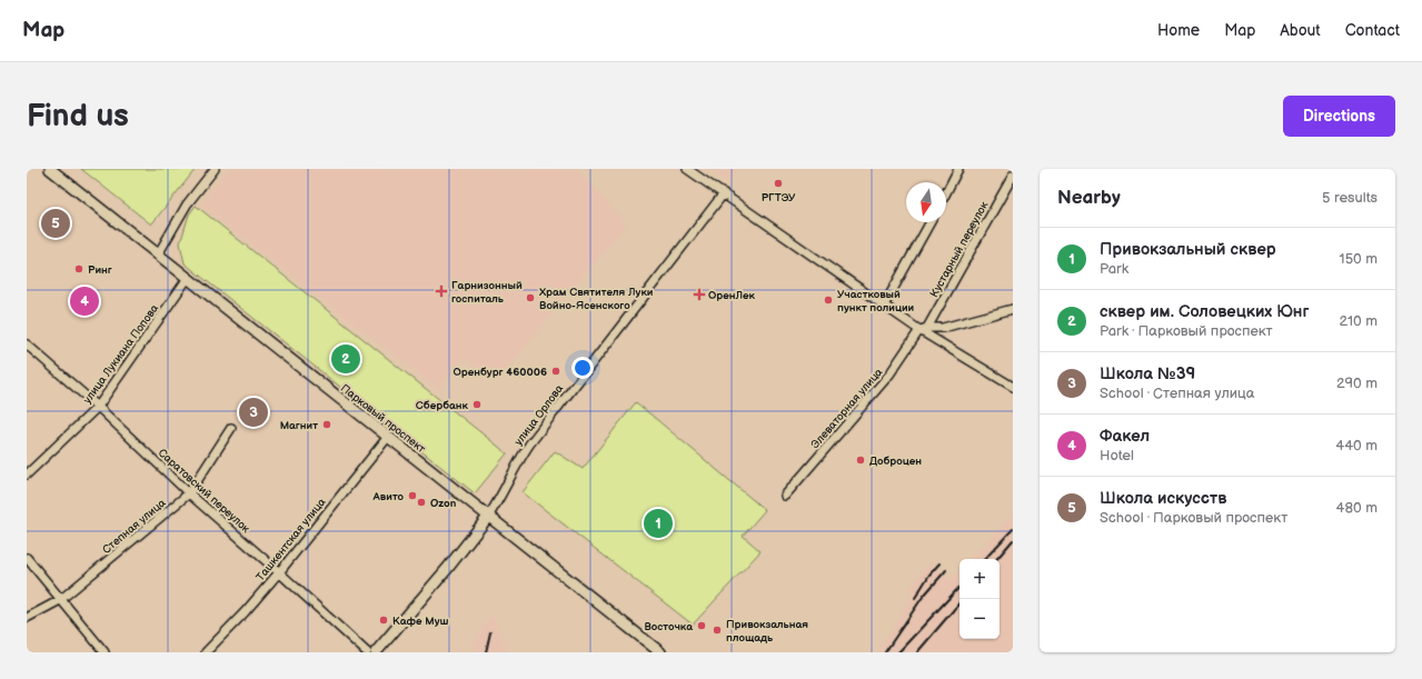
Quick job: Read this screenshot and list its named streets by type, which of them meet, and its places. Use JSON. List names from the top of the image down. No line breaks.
{"streets":{"main road":["улица Орлова","Парковый проспект"],"street":["Кустарный переулок","улица Лукиана Попова","Элеваторная улица","Саратовский переулок","Степная улица","Ташкентская улица"]},"crossings":[["Кустарный переулок","Элеваторная улица"],["улица Лукиана Попова","Парковый проспект"],["улица Лукиана Попова","Саратовский переулок"],["улица Орлова","Парковый проспект"],["Парковый проспект","Ташкентская улица"],["Саратовский переулок","Степная улица"],["Саратовский переулок","Ташкентская улица"]],"places":{"other":["РГТЭУ","Ринг","Храм Святителя Луки Войно-Ясенского","Участковый пункт полиции","Оренбург 460006","Сбербанк","Магнит","Доброцен","Авито","Ozon","Кафе Муш","Восточка","Привокзальная площадь"],"health":["Гарнизонный госпиталь","ОренЛек"]},"north":"bottom","page":{"header":"Map","nav":["Home","Map","About","Contact"],"buttons":"Directions","title":"Find us","heading":["Nearby","5 results"],"pins":["5","4","2","3","1"],"list":[{"mark":"1","name":"Привокзальный сквер","note":"Park","value":"150 m"},{"mark":"2","name":"сквер им. Соловецких Юнг","note":"Park · Парковый проспект","value":"210 m"},{"mark":"3","name":"Школа №39","note":"School · Степная улица","value":"290 m"},{"mark":"4","name":"Факел","note":"Hotel","value":"440 m"},{"mark":"5","name":"Школа искусcтв","note":"School · Парковый проспект","value":"480 m"}],"map_buttons":["+","−"]}}
